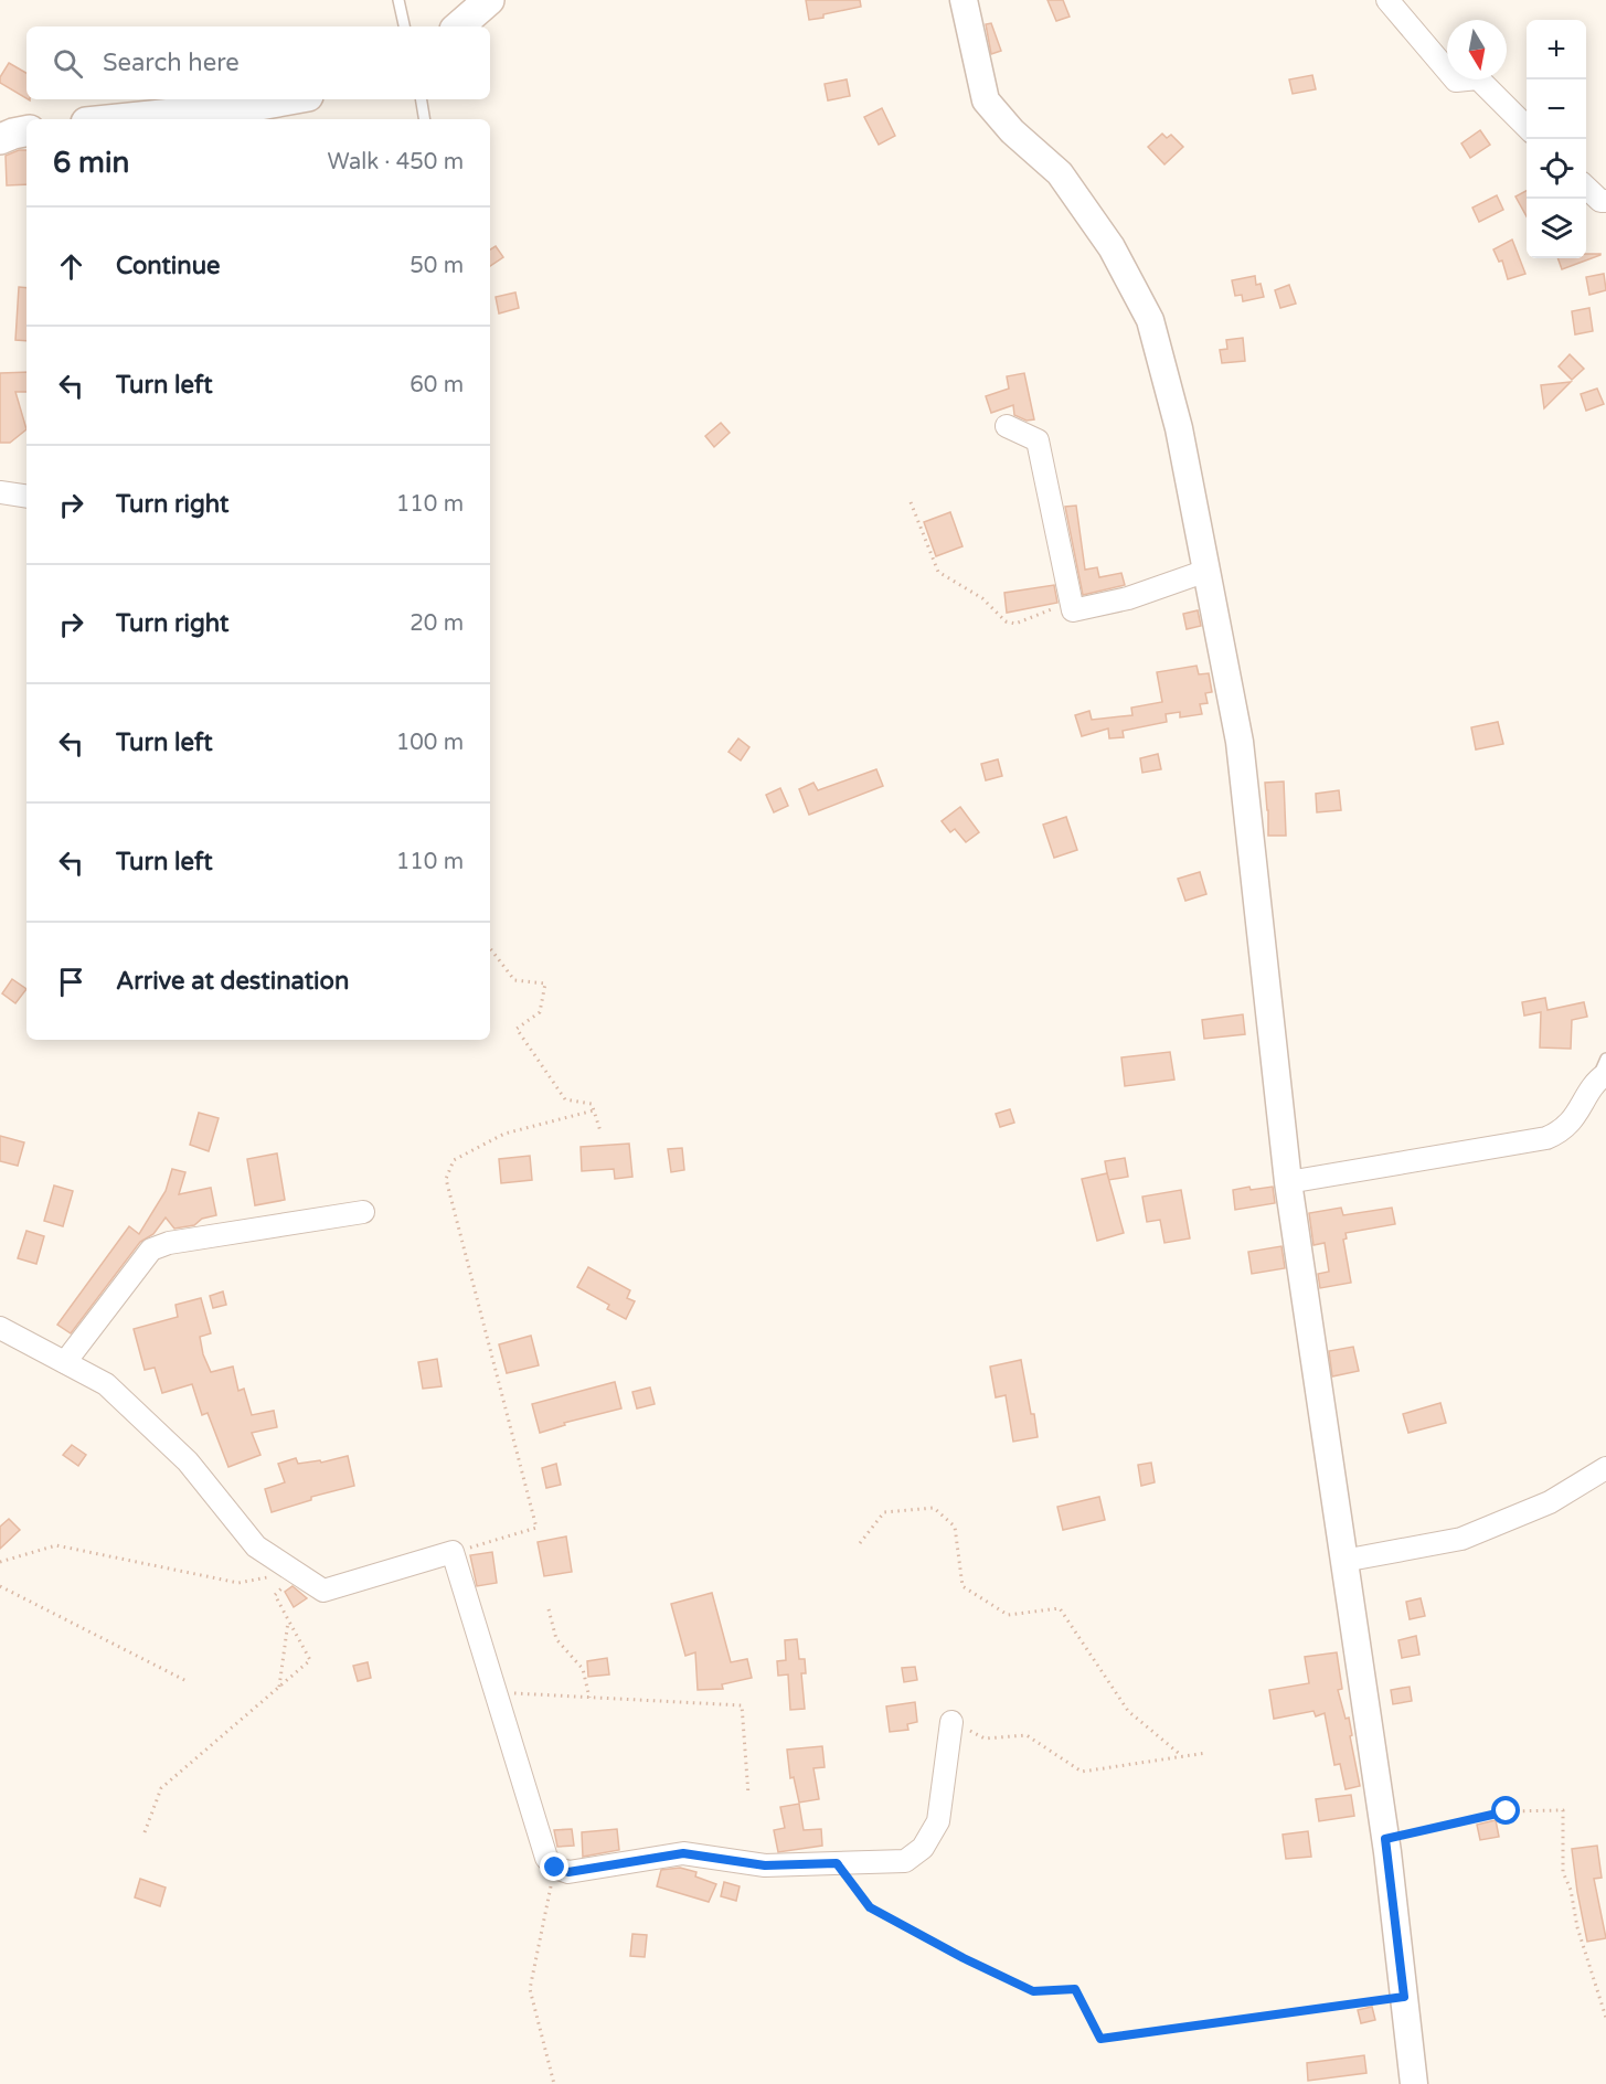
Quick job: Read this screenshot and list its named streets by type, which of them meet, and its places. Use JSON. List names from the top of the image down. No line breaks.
{"north":"bottom","page":{"map_buttons":["+","−"],"search":"Search here","heading":["6 min","Walk · 450 m"],"list":[["Continue","50 m"],["Turn left","60 m"],["Turn right","110 m"],["Turn right","20 m"],["Turn left","100 m"],["Turn left","110 m"],"Arrive at destination"]}}
